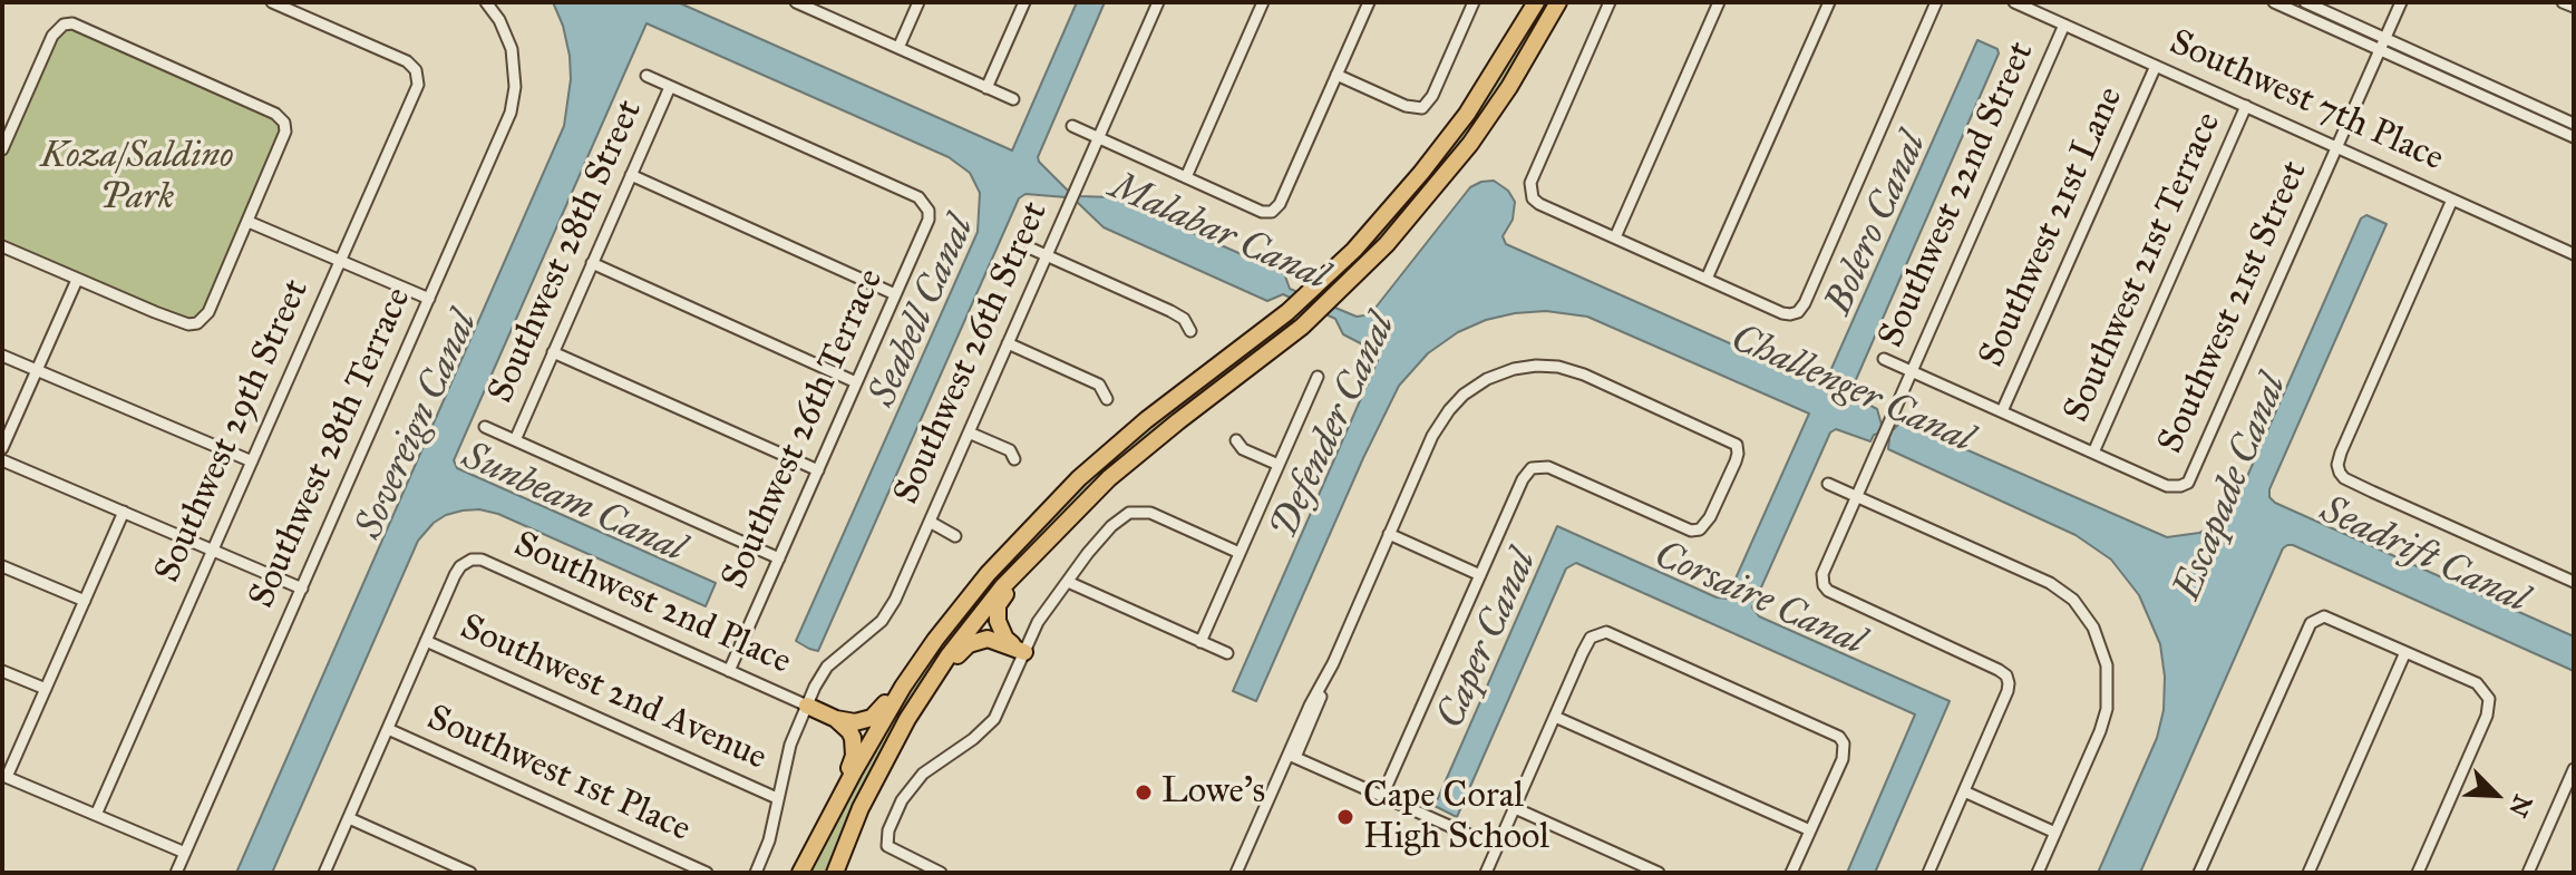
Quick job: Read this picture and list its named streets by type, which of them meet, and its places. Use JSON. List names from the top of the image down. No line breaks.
{"streets":{"street":["Southwest 7th Place","Southwest 22nd Street","Southwest 21st Lane","Southwest 28th Street","Southwest 21st Terrace","Southwest 21st Street","Southwest 26th Street","Southwest 26th Terrace","Southwest 29th Street","Southwest 28th Terrace","Southwest 2nd Place","Southwest 2nd Avenue","Southwest 1st Place"]},"crossings":[["Southwest 7th Place","Southwest 22nd Street"],["Southwest 7th Place","Southwest 21st Lane"],["Southwest 7th Place","Southwest 21st Terrace"],["Southwest 7th Place","Southwest 21st Street"],["Southwest 28th Street","Southwest 26th Terrace"],["Southwest 21st Terrace","Southwest 21st Street"],["Southwest 26th Street","Southwest 2nd Place"],["Southwest 26th Street","Southwest 2nd Avenue"],["Southwest 26th Terrace","Southwest 2nd Place"],["Southwest 2nd Place","Southwest 2nd Avenue"]],"water":["Bolero Canal","Malabar Canal","Seabell Canal","Challenger Canal","Sovereign Canal","Defender Canal","Escapade Canal","Sunbeam Canal","Seadrift Canal","Corsaire Canal","Caper Canal"],"parks":["Koza/Saldino Park"],"places":["Lowe's","Cape Coral High School"],"north":"bottom right"}
